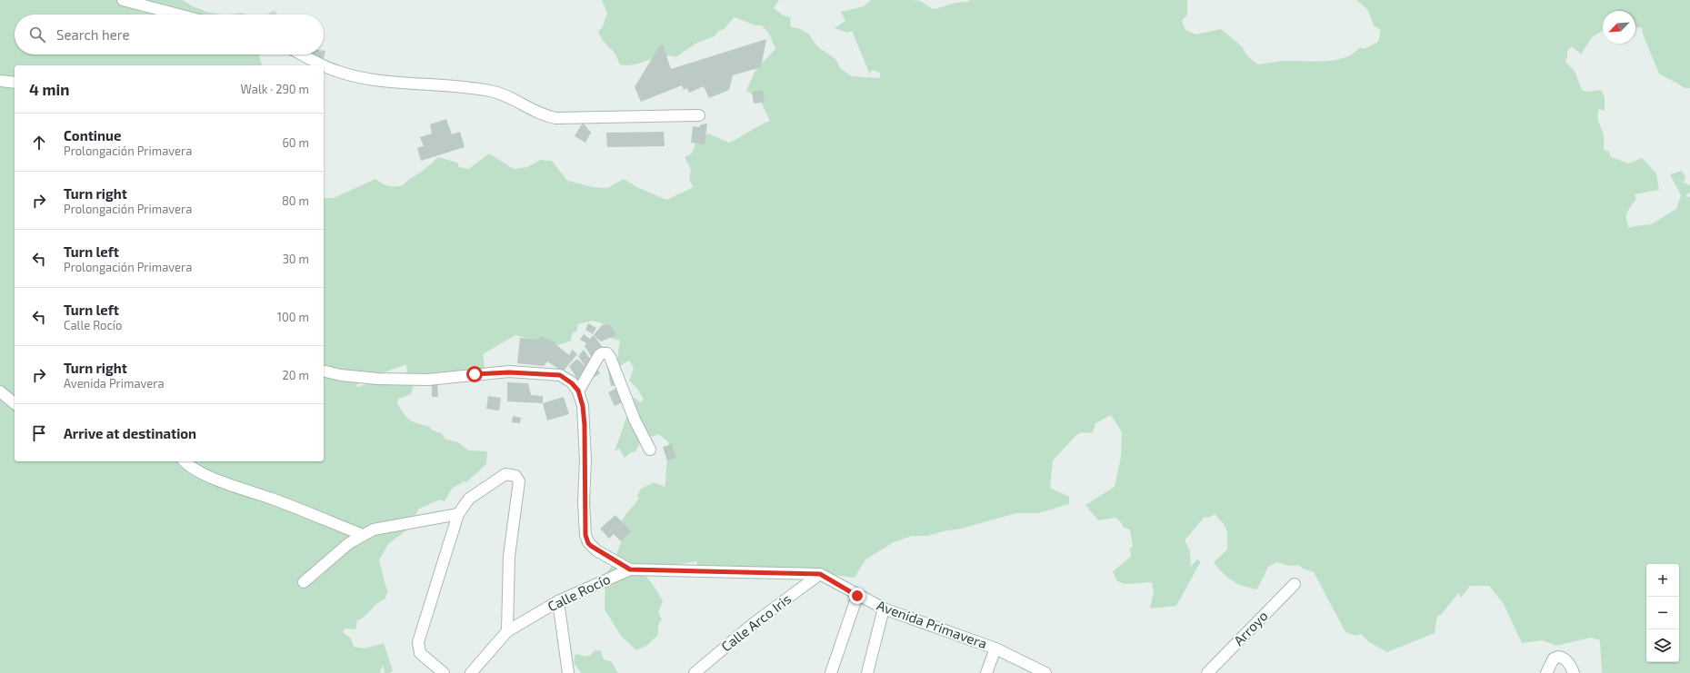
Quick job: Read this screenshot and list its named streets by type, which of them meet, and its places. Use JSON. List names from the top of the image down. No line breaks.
{"streets":{"street":["Calle Rocío","Calle Arco Iris","Avenida Primavera","Arroyo"]},"crossings":[["Calle Rocío","Calle Arco Iris"],["Calle Rocío","Avenida Primavera"],["Calle Arco Iris","Avenida Primavera"]],"north":"bottom left","page":{"search":"Search here","heading":["4 min","Walk · 290 m"],"list":[["Continue","Prolongación Primavera","60 m"],["Turn right","Prolongación Primavera","80 m"],["Turn left","Prolongación Primavera","30 m"],["Turn left","Calle Rocío","100 m"],["Turn right","Avenida Primavera","20 m"],"Arrive at destination"],"map_buttons":["+","−"]}}
